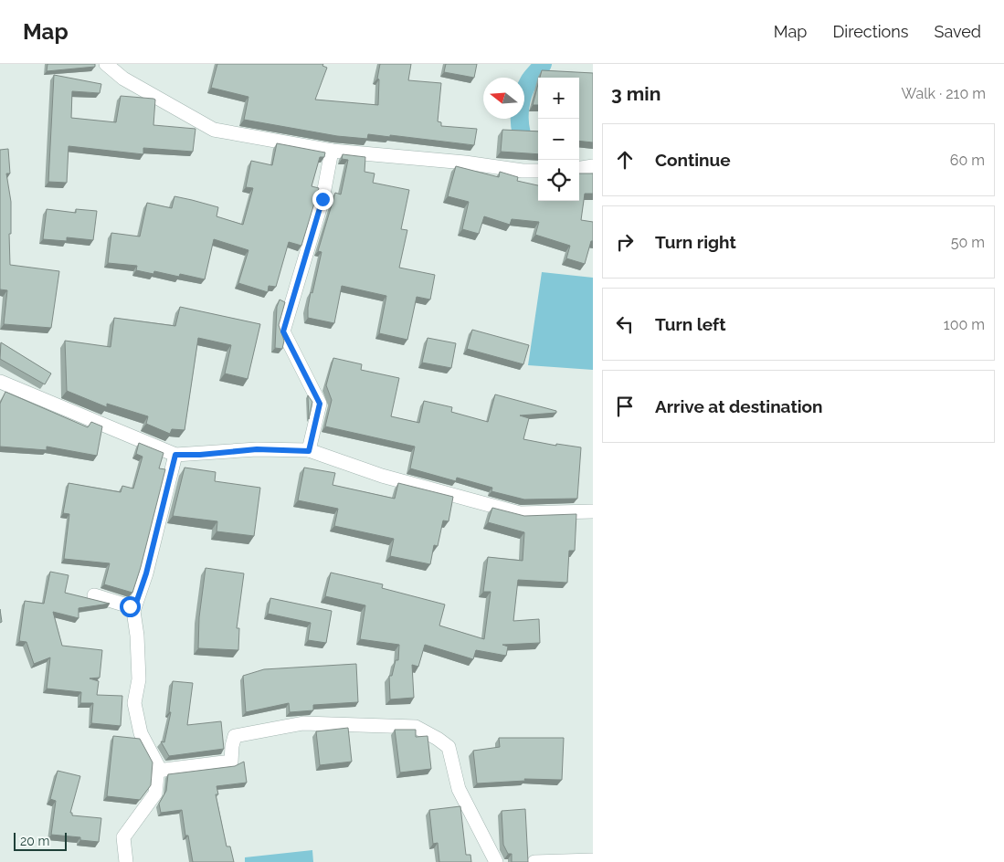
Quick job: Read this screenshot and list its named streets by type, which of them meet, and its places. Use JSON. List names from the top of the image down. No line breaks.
{"scale_bar":"20 m","north":"left","page":{"header":"Map","nav":["Map","Directions","Saved"],"heading":["3 min","Walk · 210 m"],"map_buttons":["+","−"],"list":[["Continue","60 m"],["Turn right","50 m"],["Turn left","100 m"],"Arrive at destination"],"scale":"20 m"}}
